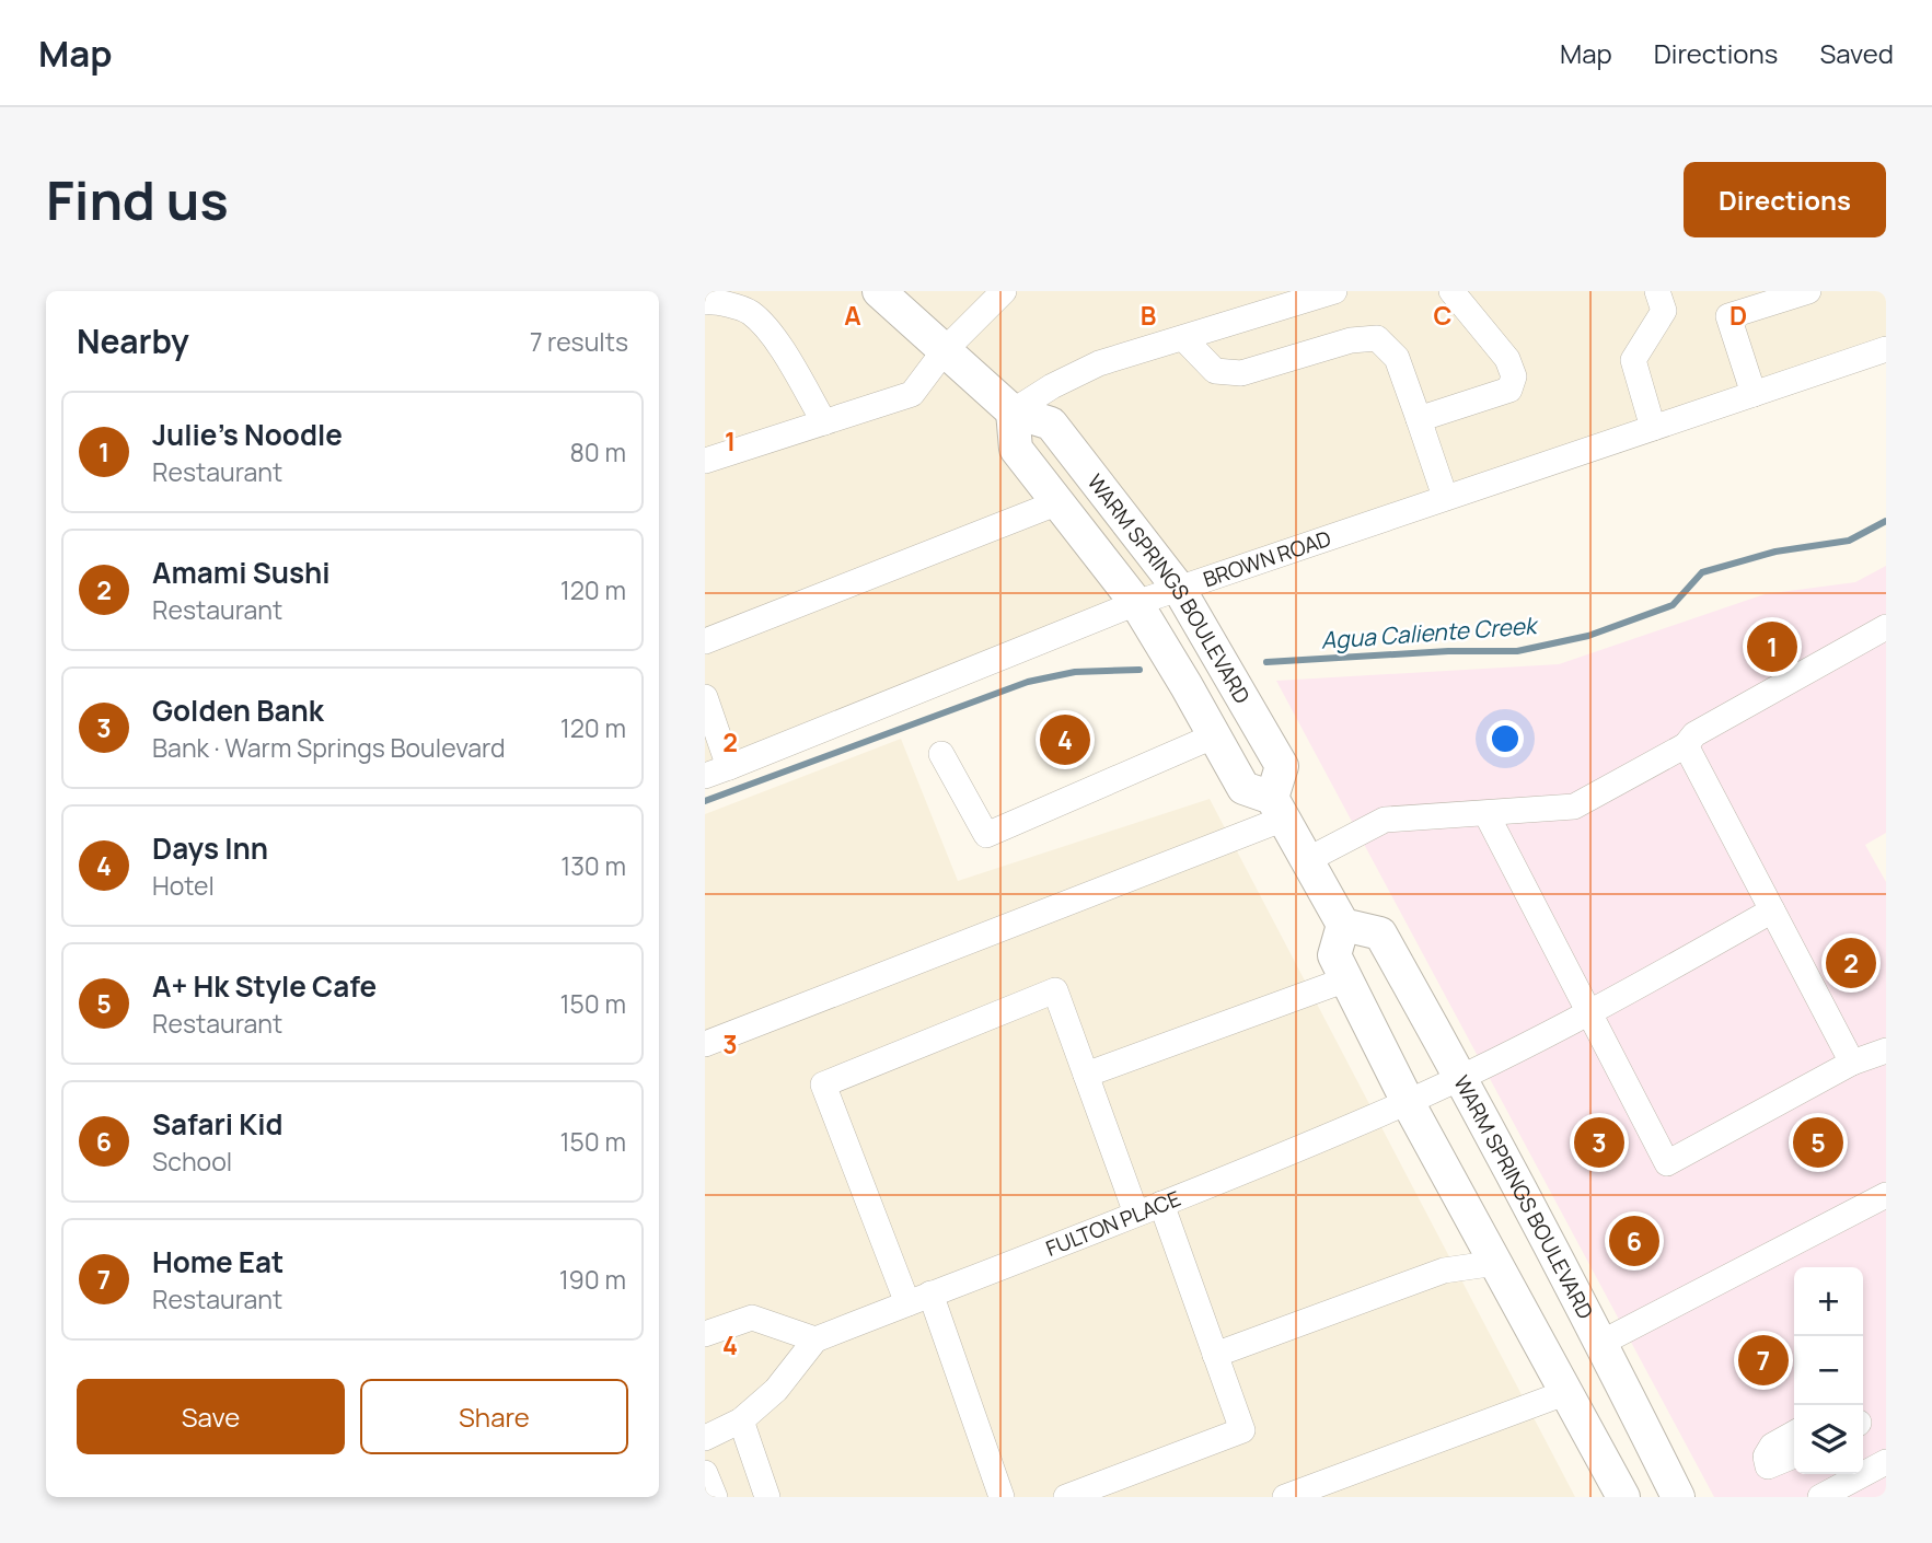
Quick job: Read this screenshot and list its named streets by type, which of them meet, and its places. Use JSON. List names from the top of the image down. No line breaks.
{"streets":{"main road":["WARM SPRINGS BOULEVARD"],"street":["BROWN ROAD","FULTON PLACE"]},"crossings":[["BROWN ROAD","WARM SPRINGS BOULEVARD"],["WARM SPRINGS BOULEVARD","FULTON PLACE"]],"water":["Agua Caliente Creek"],"page":{"header":"Map","nav":["Map","Directions","Saved"],"buttons":["Directions",["Save","Share"]],"title":"Find us","heading":["Nearby","7 results"],"list":[{"mark":"1","name":"Julie's Noodle","note":"Restaurant","value":"80 m"},{"mark":"2","name":"Amami Sushi","note":"Restaurant","value":"120 m"},{"mark":"3","name":"Golden Bank","note":"Bank · Warm Springs Boulevard","value":"120 m"},{"mark":"4","name":"Days Inn","note":"Hotel","value":"130 m"},{"mark":"5","name":"A+ Hk Style Cafe","note":"Restaurant","value":"150 m"},{"mark":"6","name":"Safari Kid","note":"School","value":"150 m"},{"mark":"7","name":"Home Eat","note":"Restaurant","value":"190 m"}],"pins":["1","4","2","3","5","6","7"],"map_buttons":["+","−"]},"grid":{"columns":["A","B","C","D"],"rows":["1","2","3","4"]}}
